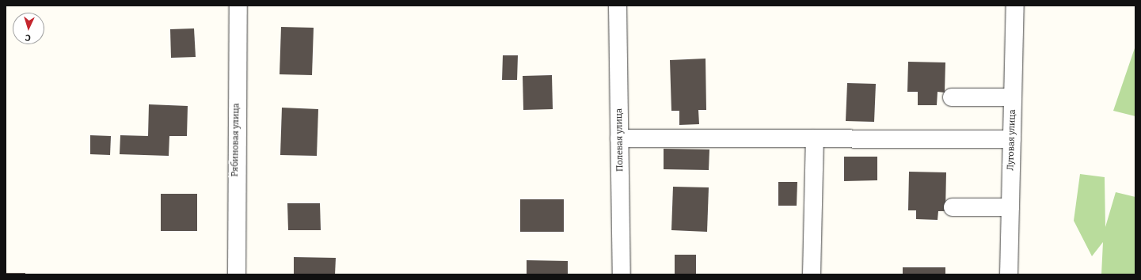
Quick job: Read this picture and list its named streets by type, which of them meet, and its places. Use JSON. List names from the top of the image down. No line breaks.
{"streets":{"street":["Рябиновая улица","Полевая улица","Луговая улица"]},"north":"bottom"}
